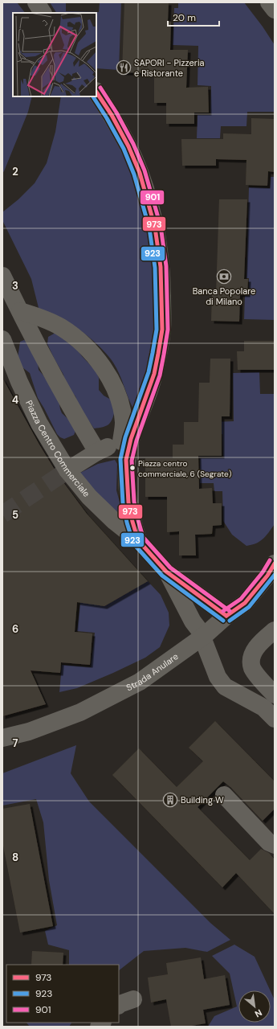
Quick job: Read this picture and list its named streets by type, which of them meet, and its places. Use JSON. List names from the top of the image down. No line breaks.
{"streets":{"street":["Piazza Centro Commerciale","Strada Anulare"]},"crossings":[["Piazza Centro Commerciale","Strada Anulare"]],"places":{"restaurant":["SAPORI - Pizzeria e Ristorante"],"bank":["Banca Popolare di Milano"],"other":["Piazza centro commerciale, 6 (Segrate)"],"building":["Building W"]},"lines":["transit line 901","transit line 973","transit line 923"],"legend":["973","923","901"],"scale_bar":"20 m","north":"bottom right","grid":{"rows":["2","3","4","5","6","7","8"]}}
